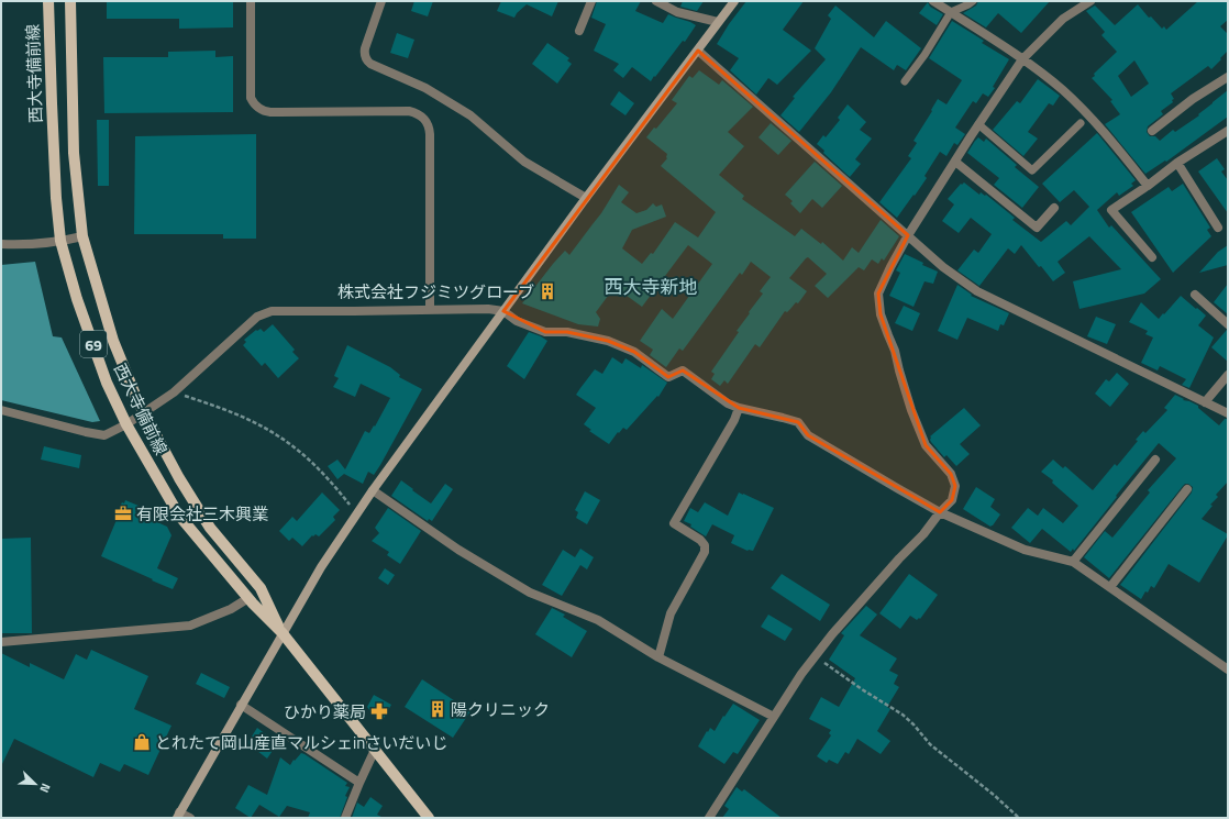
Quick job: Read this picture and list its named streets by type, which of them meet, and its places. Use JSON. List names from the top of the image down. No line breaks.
{"streets":{"main road":["西大寺備前線","69"]},"districts":["西大寺新地"],"places":{"building":["株式会社フジミツグローブ","陽クリニック"],"office":["有限会社三木興業"],"pharmacy":["ひかり薬局"],"shop":["とれたて岡山産直マルシェinさいだいじ"]},"north":"bottom right"}
